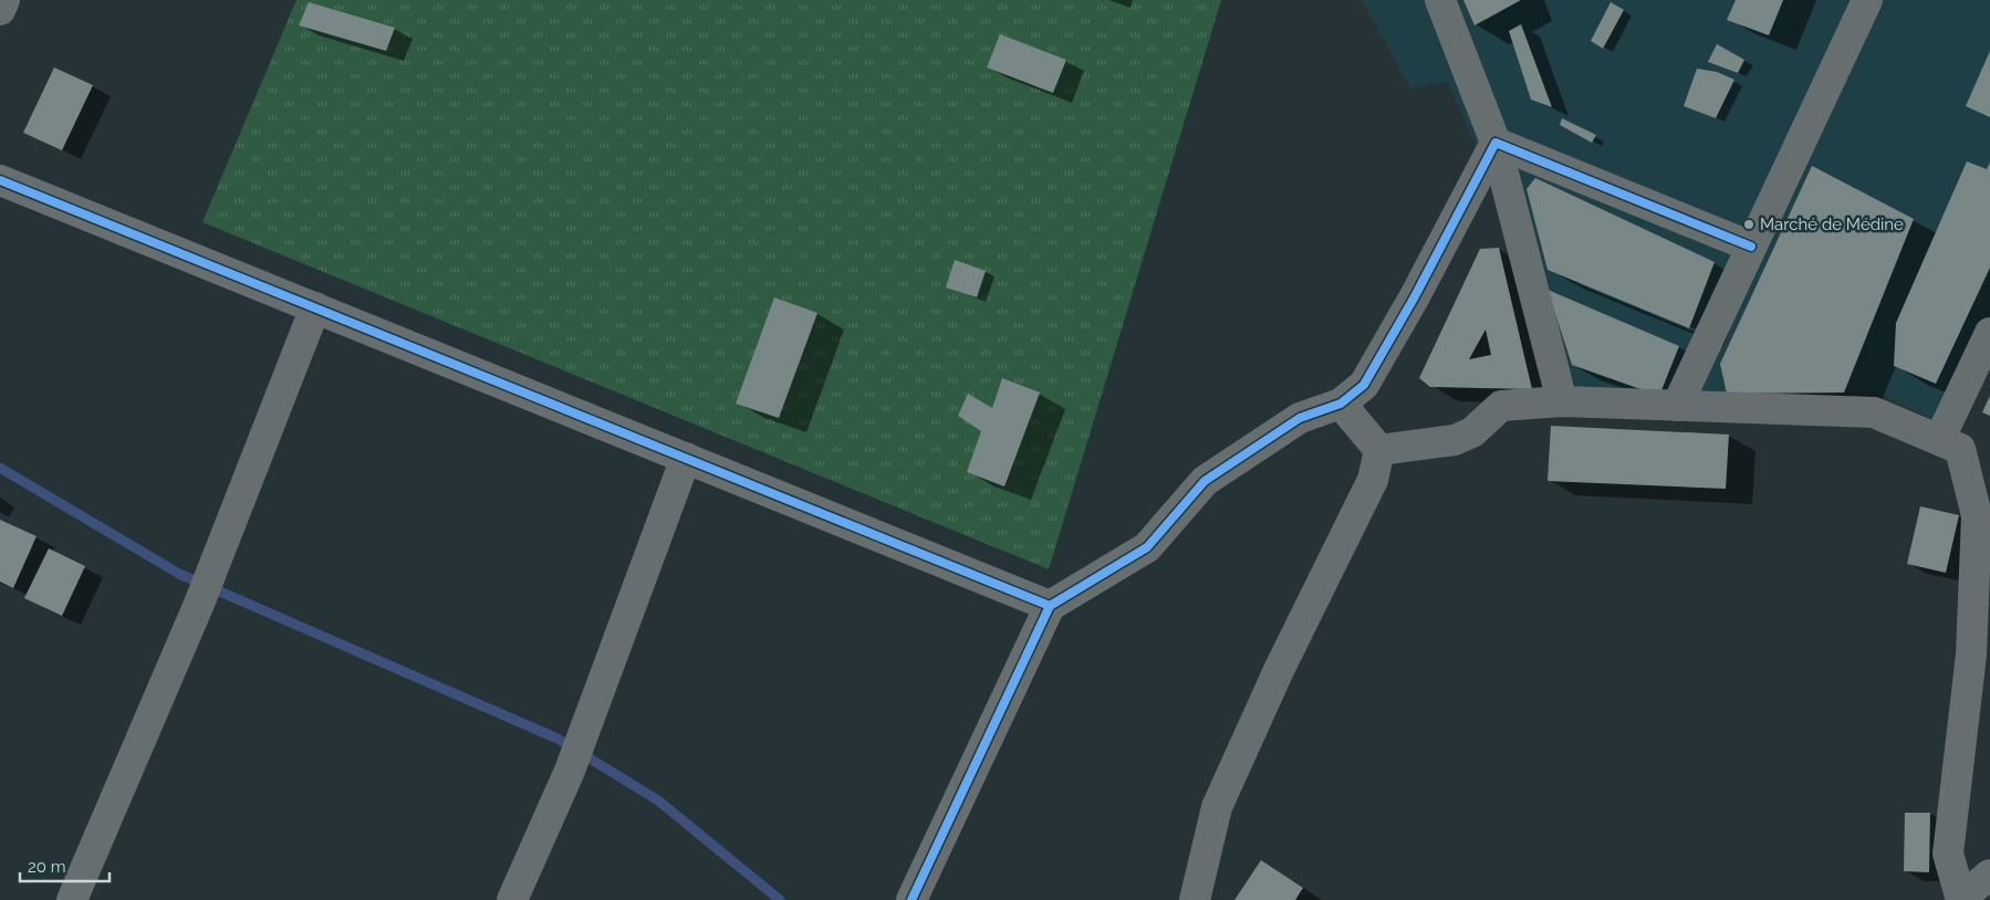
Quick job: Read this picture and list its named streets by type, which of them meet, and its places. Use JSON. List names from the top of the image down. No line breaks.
{"places":["Marché de Médine"],"scale_bar":"20 m"}
